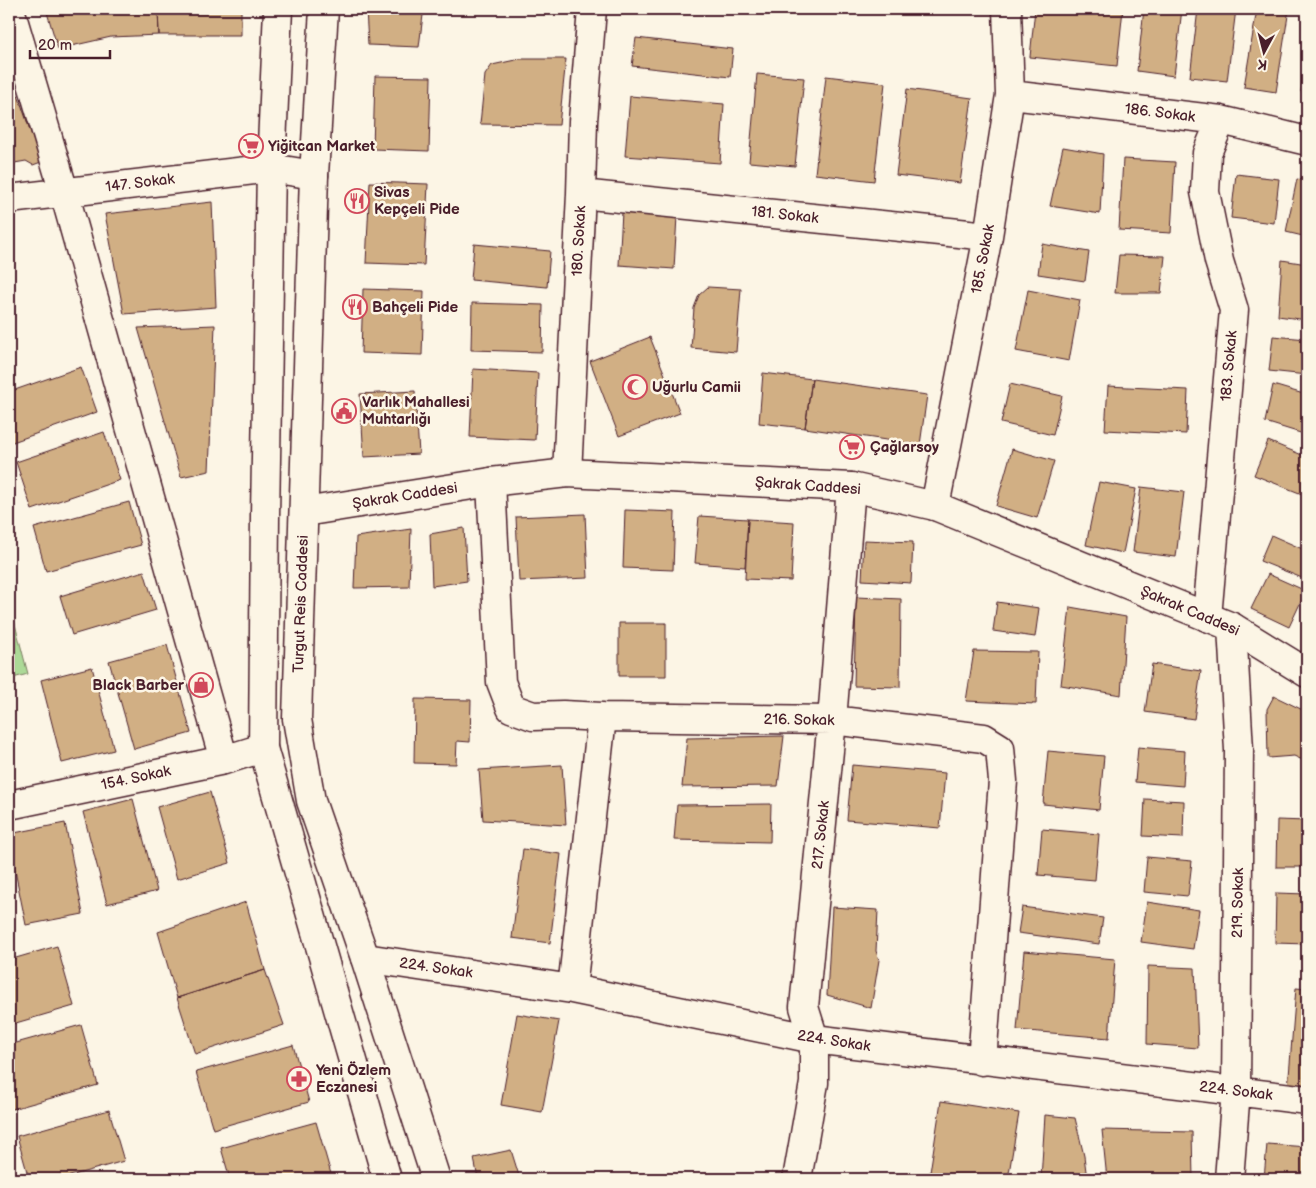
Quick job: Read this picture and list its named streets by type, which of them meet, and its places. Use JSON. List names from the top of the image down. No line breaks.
{"streets":{"street":["186. Sokak","147. Sokak","181. Sokak","180. Sokak","185. Sokak","183. Sokak","Şakrak Caddesi","Turgut Reis Caddesi","216. Sokak","154. Sokak","217. Sokak","219. Sokak","224. Sokak"]},"crossings":[["186. Sokak","185. Sokak"],["186. Sokak","183. Sokak"],["147. Sokak","Turgut Reis Caddesi"],["181. Sokak","180. Sokak"],["181. Sokak","185. Sokak"],["180. Sokak","Şakrak Caddesi"],["185. Sokak","Şakrak Caddesi"],["183. Sokak","Şakrak Caddesi"],["183. Sokak","219. Sokak"],["Şakrak Caddesi","Turgut Reis Caddesi"],["Şakrak Caddesi","216. Sokak"],["Şakrak Caddesi","217. Sokak"],["Şakrak Caddesi","219. Sokak"],["Turgut Reis Caddesi","224. Sokak"],["216. Sokak","217. Sokak"],["216. Sokak","224. Sokak"],["217. Sokak","224. Sokak"],["219. Sokak","224. Sokak"]],"places":{"supermarket":["Yiğitcan Market","Çağlarsoy"],"restaurant":["Sivas Kepçeli Pide","Bahçeli Pide"],"mosque":["Uğurlu Camii"],"public building":["Varlık Mahallesi Muhtarlığı"],"shop":["Black Barber"],"pharmacy":["Yeni Özlem Eczanesi"]},"scale_bar":"20 m","north":"bottom"}
